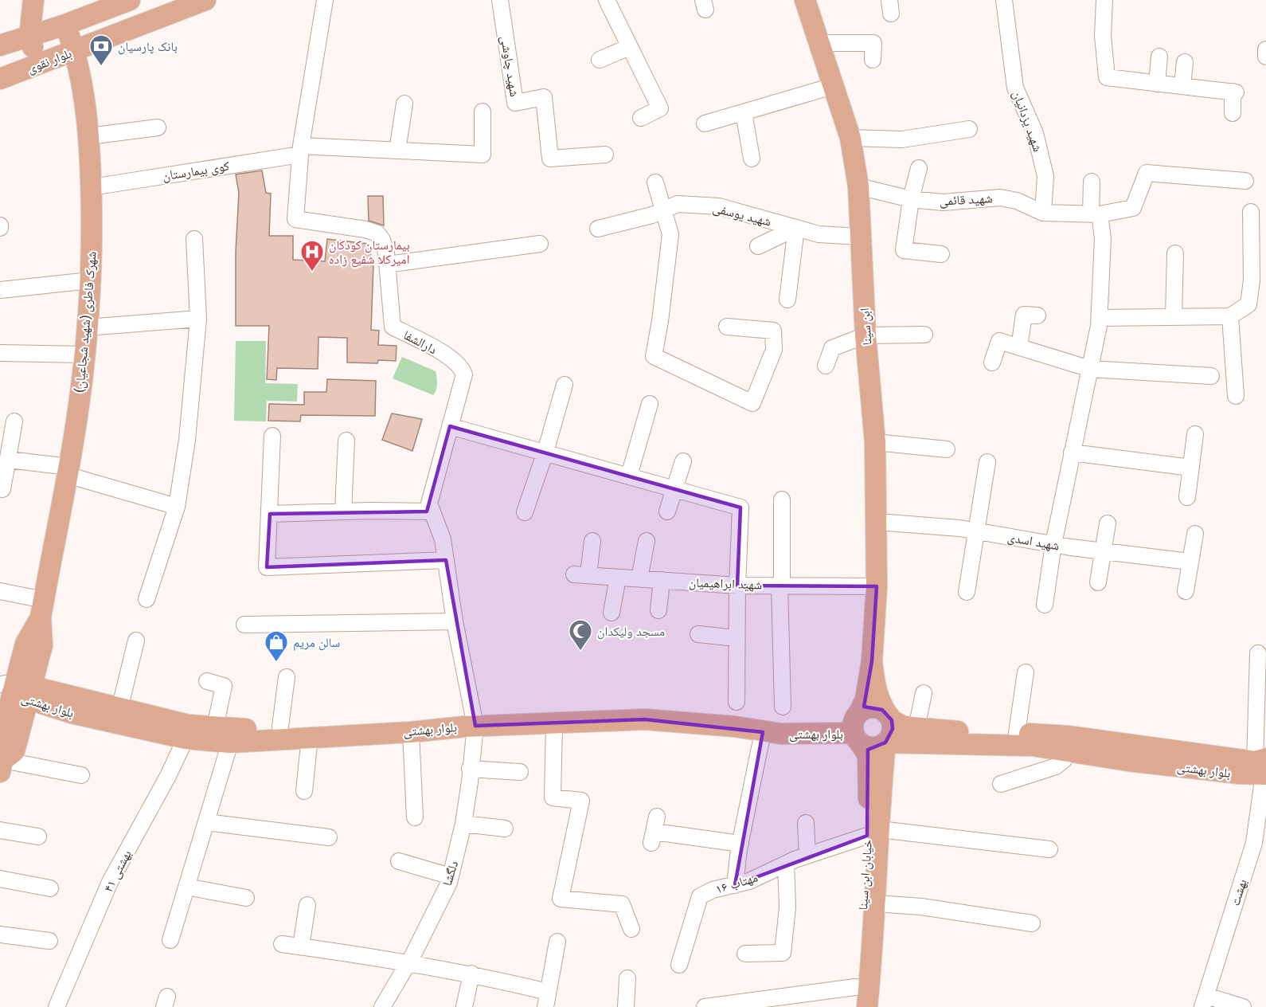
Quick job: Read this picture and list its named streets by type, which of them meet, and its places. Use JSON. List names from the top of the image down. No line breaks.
{"streets":{"main road":["بلوار نقوی","شهرک فاطری (شهید شجاعیان)","ابن سینا","بلوار بهشتی","خیابان ابن سینا"],"street":["شهید چاوشی","شهید یزدانیان","کوی بیمارستان","شهید قائمی","شهید یوسفی","دارالشفا","شهید اسدی","شهید ابراهیمیان","بهشتی ۴۱","دلگشا","مهتاب ۱۶","بهشت"]},"crossings":[["بلوار نقوی","شهرک فاطری (شهید شجاعیان)"],["شهید یزدانیان","شهید قائمی"],["کوی بیمارستان","شهرک فاطری (شهید شجاعیان)"],["کوی بیمارستان","دارالشفا"],["شهید قائمی","ابن سینا"],["شهید یوسفی","ابن سینا"],["شهرک فاطری (شهید شجاعیان)","بلوار بهشتی"],["ابن سینا","شهید اسدی"],["ابن سینا","شهید ابراهیمیان"],["دارالشفا","بلوار بهشتی"],["دارالشفا","دلگشا"],["بلوار بهشتی","بهشتی ۴۱"],["بلوار بهشتی","دلگشا"],["بلوار بهشتی","خیابان ابن سینا"],["بلوار بهشتی","بهشت"],["خیابان ابن سینا","مهتاب ۱۶"]],"places":{"bank":["بانک پارسیان"],"hospital":["بیمارستان کودکان امیرکلا شفیع زاده"],"mosque":["مسجد ولیکدان"],"shop":["سالن مریم"]}}
